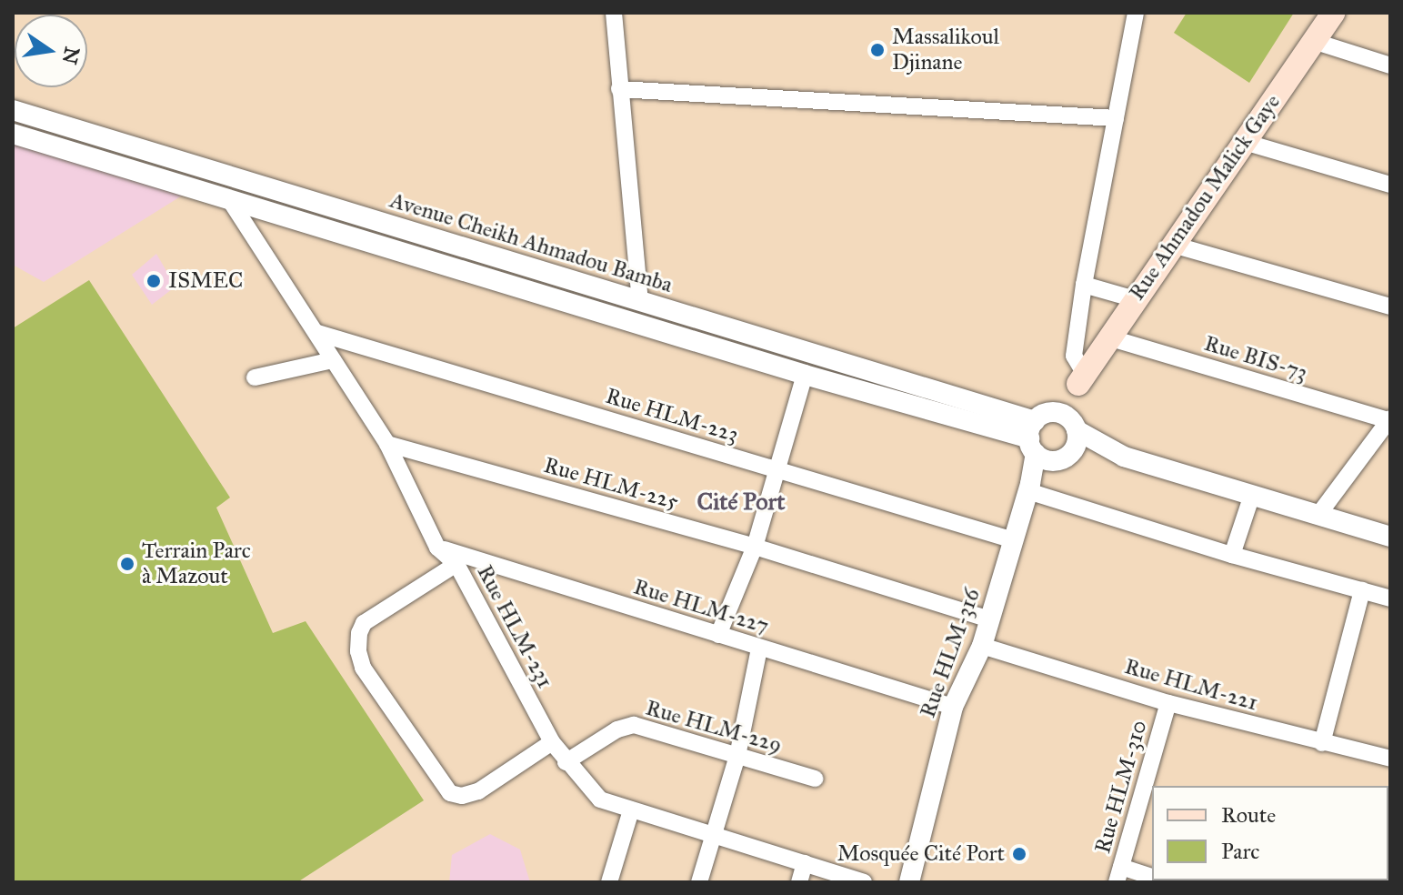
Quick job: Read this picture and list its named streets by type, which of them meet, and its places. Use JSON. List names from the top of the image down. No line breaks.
{"streets":{"main road":["Rue Ahmadou Malick Gaye"],"street":["Avenue Cheikh Ahmadou Bamba","Rue BIS-73","Rue HLM-223","Rue HLM-225","Rue HLM-227","Rue HLM-231","Rue HLM-316","Rue HLM-221","Rue HLM-229","Rue HLM-310"]},"crossings":[["Rue Ahmadou Malick Gaye","Avenue Cheikh Ahmadou Bamba"],["Rue Ahmadou Malick Gaye","Rue BIS-73"],["Rue Ahmadou Malick Gaye","Rue HLM-316"],["Avenue Cheikh Ahmadou Bamba","Rue HLM-316"],["Rue HLM-223","Rue HLM-231"],["Rue HLM-223","Rue HLM-316"],["Rue HLM-225","Rue HLM-231"],["Rue HLM-225","Rue HLM-316"],["Rue HLM-227","Rue HLM-231"],["Rue HLM-227","Rue HLM-316"],["Rue HLM-231","Rue HLM-229"],["Rue HLM-316","Rue HLM-221"],["Rue HLM-221","Rue HLM-310"]],"districts":["Cité Port"],"places":["Massalikoul Djinane","ISMEC","Terrain Parc à Mazout","Mosquée Cité Port"],"legend":["Route","Parc"],"north":"right"}
